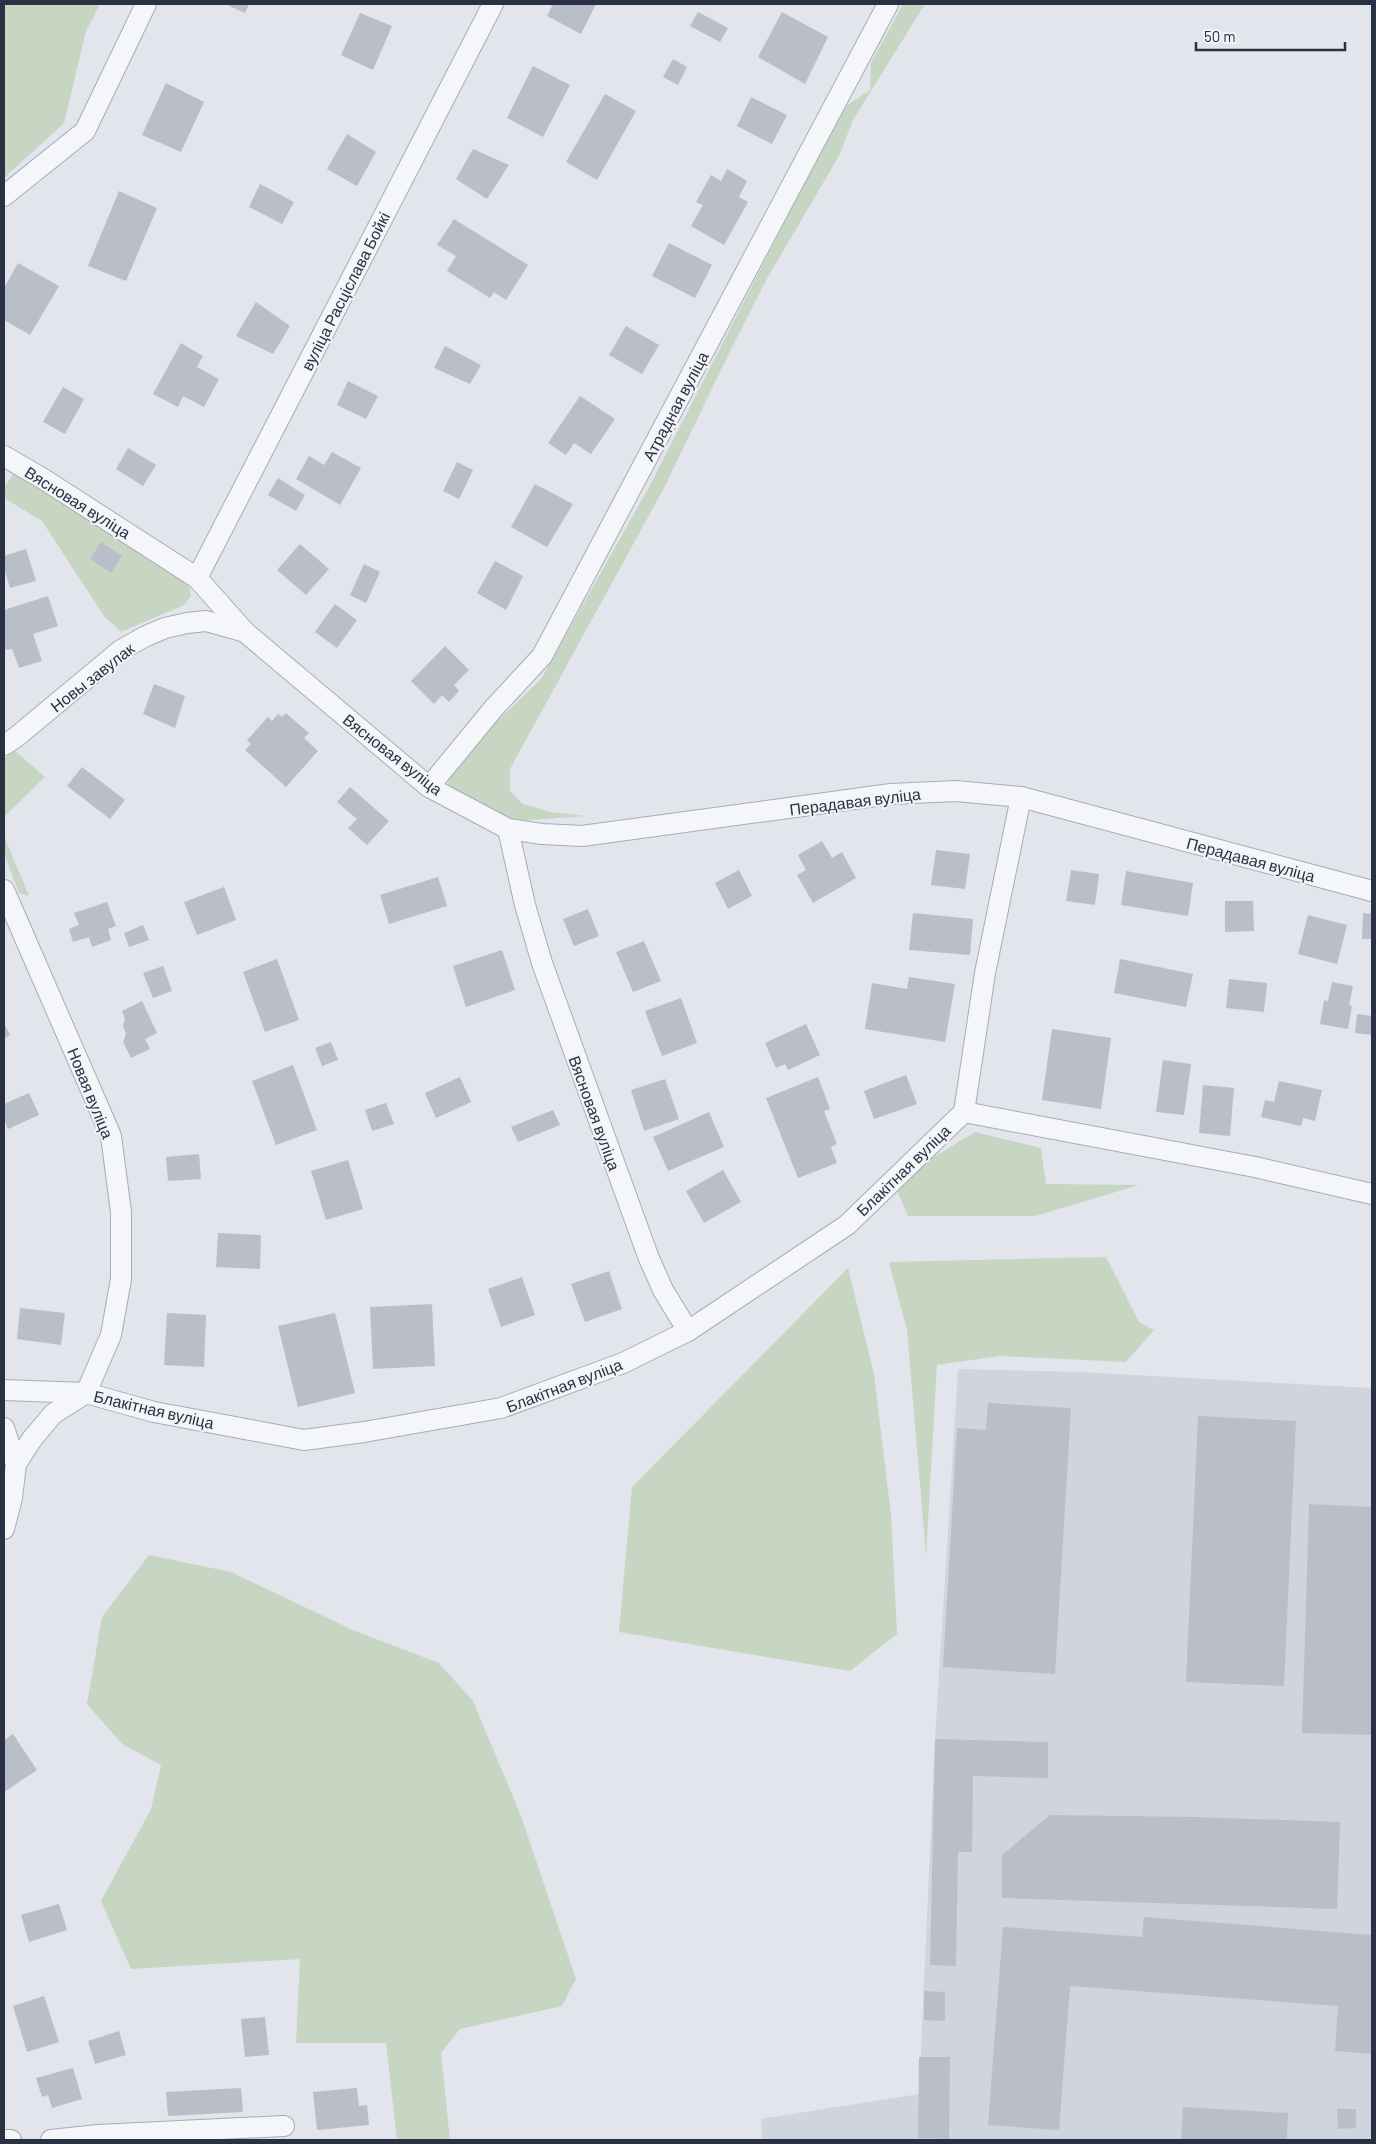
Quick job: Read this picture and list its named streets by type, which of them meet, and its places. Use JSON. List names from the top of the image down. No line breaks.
{"streets":{"street":["вуліца Расціслава Бойкі","Атрадная вуліца","Вясновая вуліца","Новы завулак","Перадавая вуліца","Новая вуліца","Блакітная вуліца"]},"crossings":[["вуліца Расціслава Бойкі","Вясновая вуліца"],["Атрадная вуліца","Вясновая вуліца"],["Вясновая вуліца","Новы завулак"],["Вясновая вуліца","Перадавая вуліца"],["Вясновая вуліца","Блакітная вуліца"],["Перадавая вуліца","Блакітная вуліца"],["Новая вуліца","Блакітная вуліца"]],"scale_bar":"50 m"}
